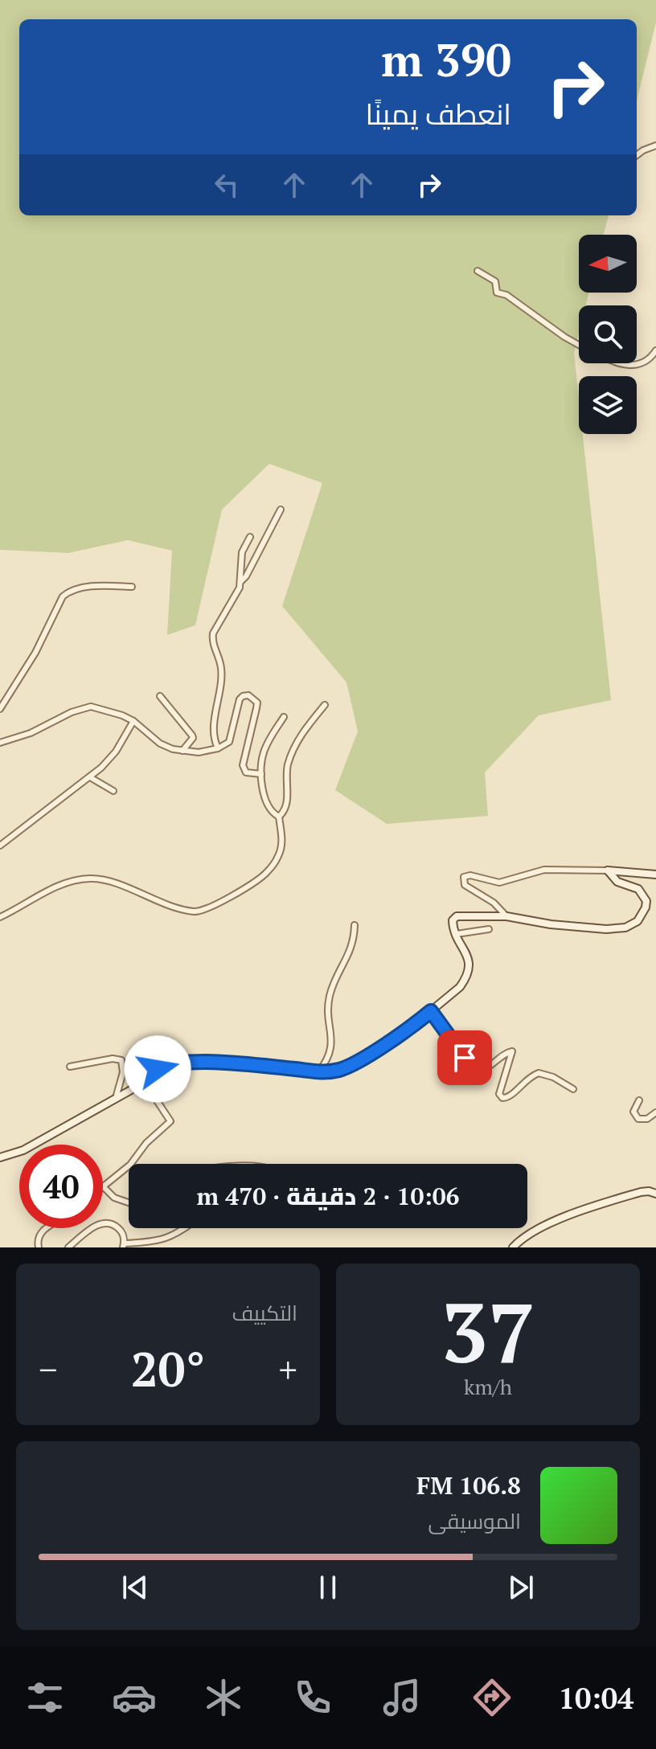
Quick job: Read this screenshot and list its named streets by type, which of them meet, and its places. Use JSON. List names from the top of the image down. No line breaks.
{"north":"left","page":{"turn":["390 m","انعطف يمينًا"],"limit":"40","trip":"10:06 · 2 دقيقة · 470 m","tile":[["37","km/h"],"التكييف"],"heat":["−","20°","+"],"song":["106.8 FM","الموسيقى"],"tabs":"10:04"}}
